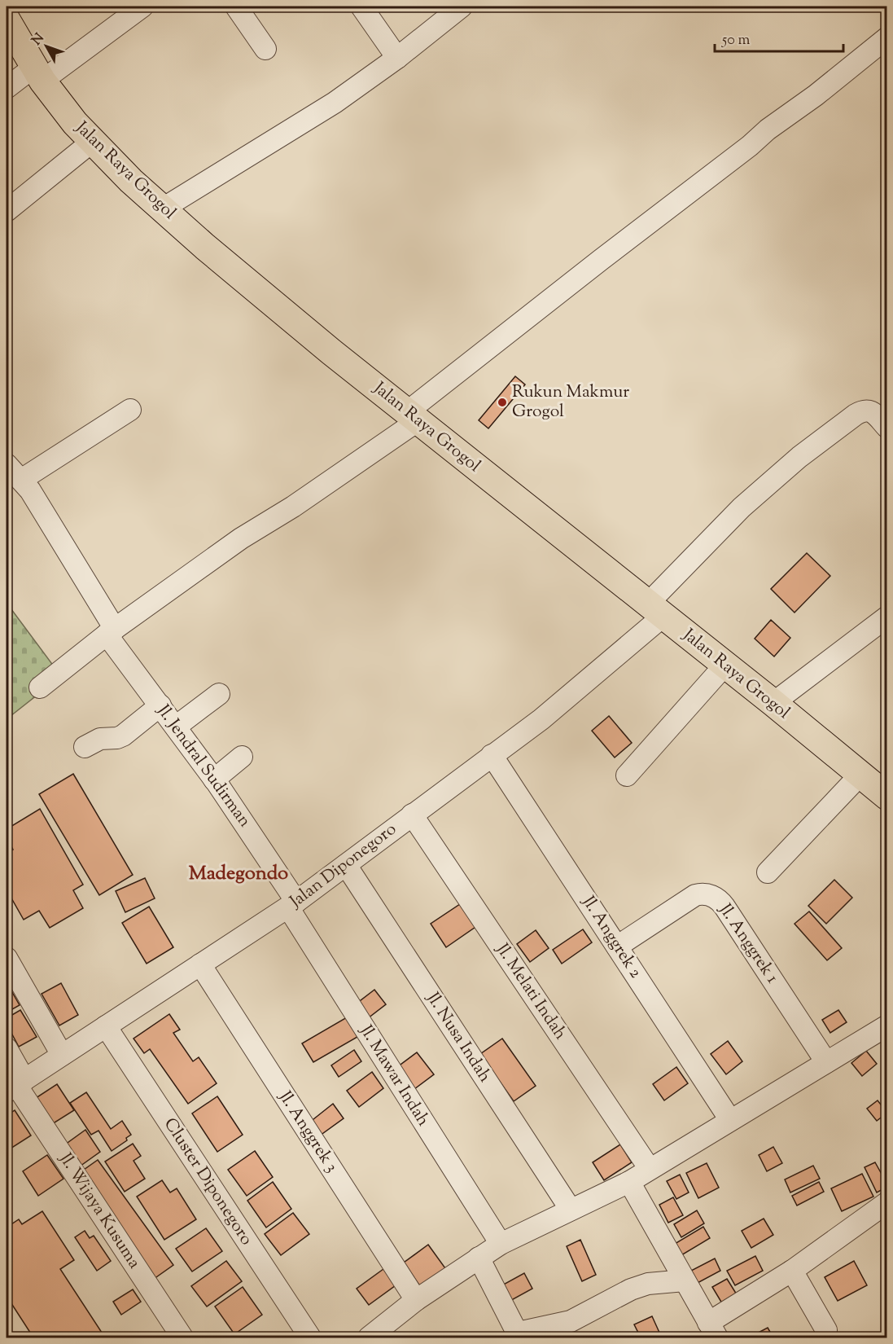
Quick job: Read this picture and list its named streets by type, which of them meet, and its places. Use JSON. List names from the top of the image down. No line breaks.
{"streets":{"main road":["Jalan Raya Grogol"],"street":["Jl. Jendral Sudirman","Jalan Diponegoro","Jl. Anggrek 2","Jl. Anggrek 1","Jl. Melati Indah","Jl. Nusa Indah","Jl. Mawar Indah","Jl. Anggrek 3","Cluster Diponegoro","Jl. Wijaya Kusuma"]},"crossings":[["Jalan Raya Grogol","Jalan Diponegoro"],["Jl. Jendral Sudirman","Jalan Diponegoro"],["Jl. Jendral Sudirman","Jl. Mawar Indah"],["Jalan Diponegoro","Jl. Anggrek 2"],["Jalan Diponegoro","Jl. Melati Indah"],["Jalan Diponegoro","Jl. Nusa Indah"],["Jalan Diponegoro","Jl. Mawar Indah"],["Jalan Diponegoro","Jl. Anggrek 3"],["Jalan Diponegoro","Cluster Diponegoro"],["Jalan Diponegoro","Jl. Wijaya Kusuma"],["Jl. Anggrek 2","Jl. Anggrek 1"]],"districts":["Madegondo"],"places":["Rukun Makmur Grogol"],"scale_bar":"50 m","north":"top left"}
